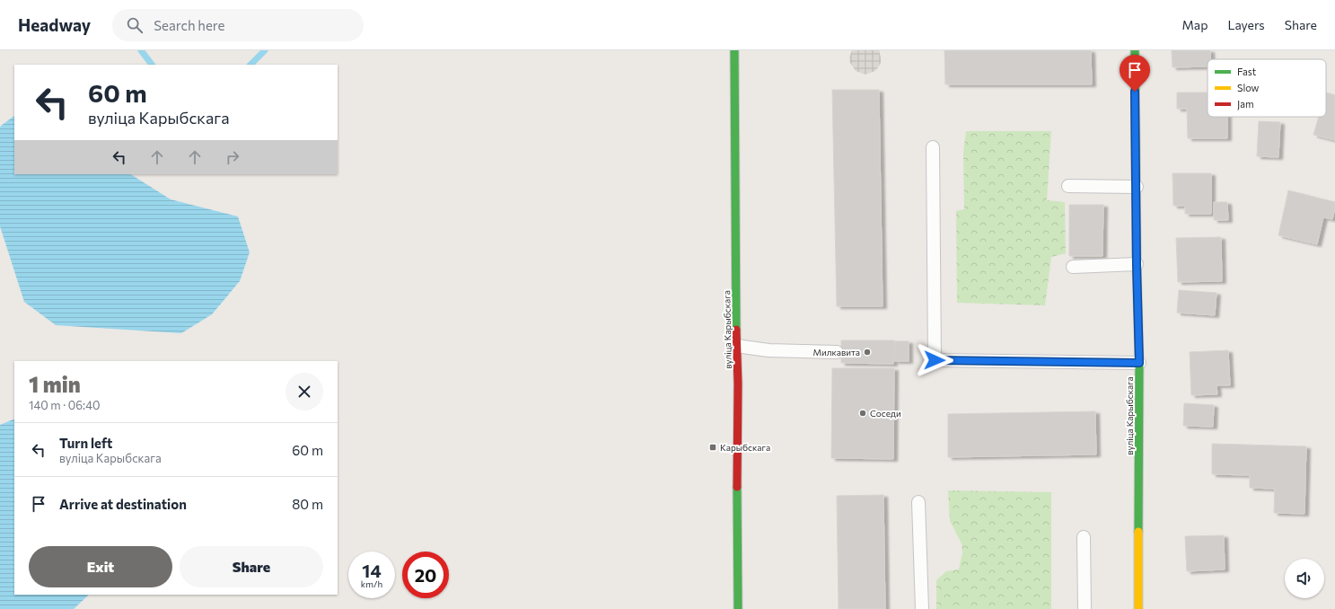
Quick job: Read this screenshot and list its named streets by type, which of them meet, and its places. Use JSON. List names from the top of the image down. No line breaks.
{"streets":{"street":["вуліца Карыбскага"]},"places":{"other":["Милкавита","Соседи"],"transit":["Карыбскага"]},"legend":["Fast","Slow","Jam"],"page":{"header":"Headway","search":"Search here","nav":["Map","Layers","Share"],"turn":["60 m","вуліца Карыбскага"],"heading":["1 min","140 m · 06:40"],"list":[{"name":"Turn left","note":"вуліца Карыбскага","value":"60 m"},{"name":"Arrive at destination","value":"80 m"}],"buttons":["Exit","Share"],"speed":"14 km/h","limit":"20"}}
